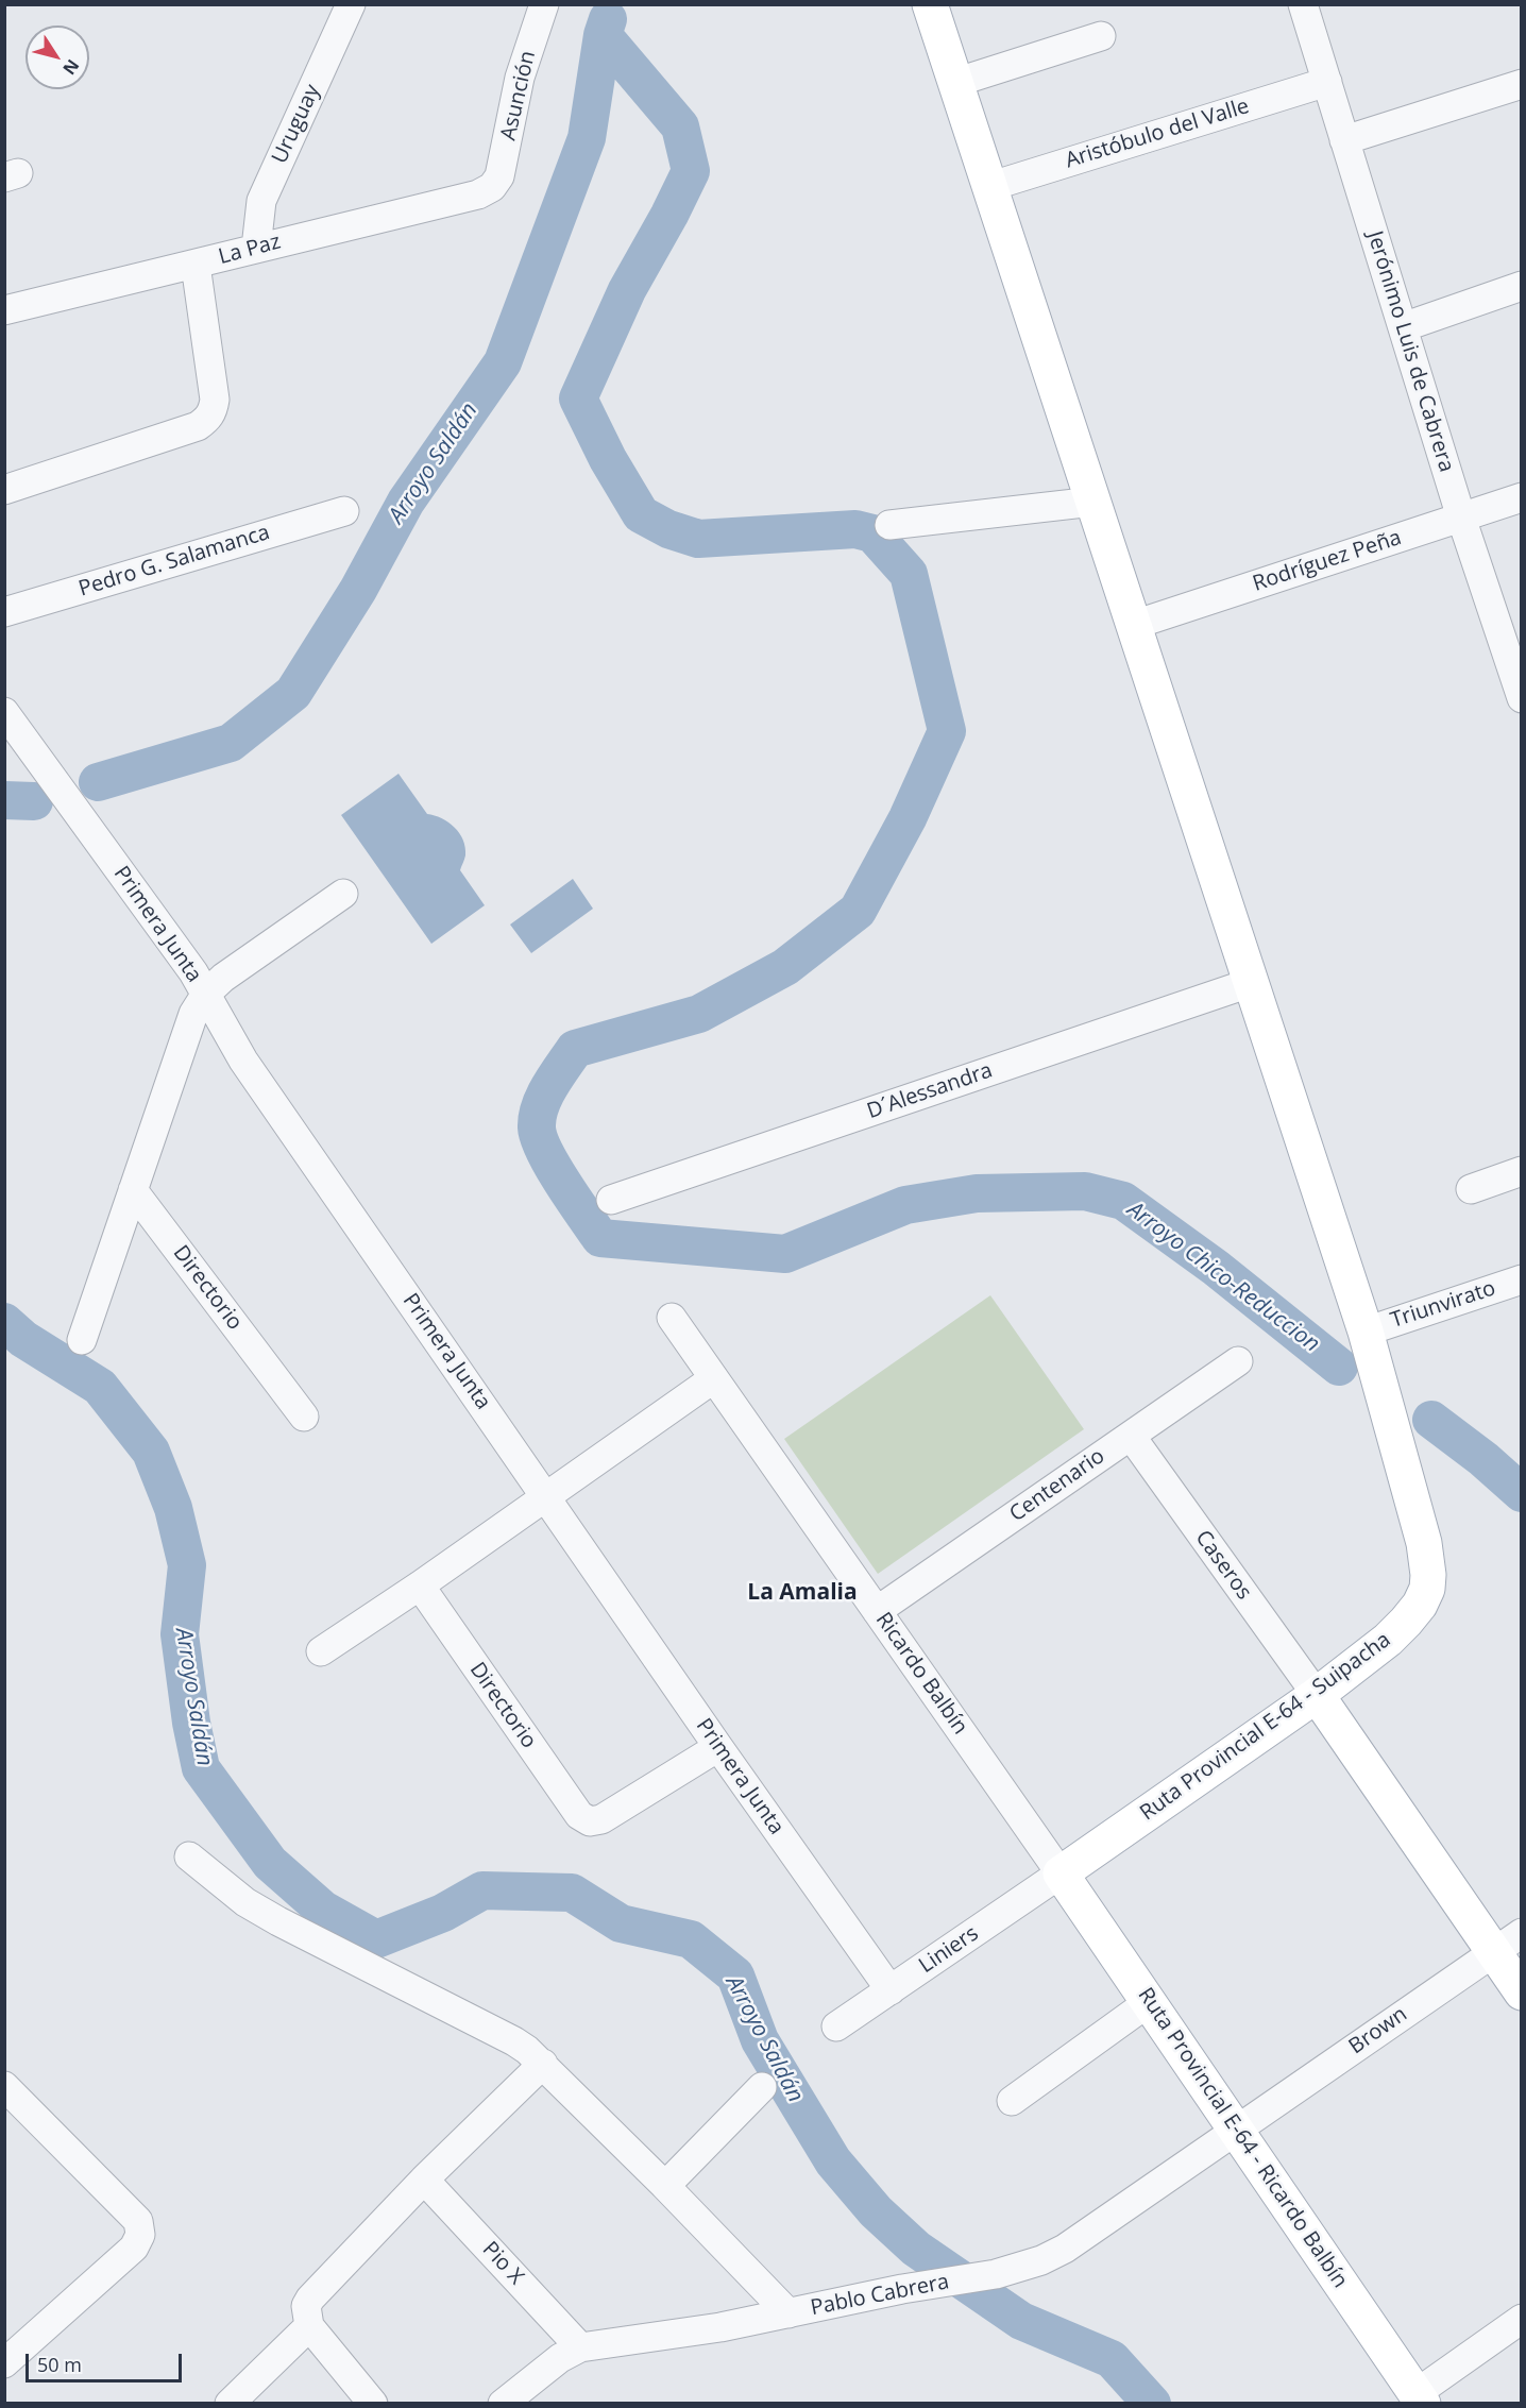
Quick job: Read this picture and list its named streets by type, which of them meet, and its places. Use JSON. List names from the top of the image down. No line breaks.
{"streets":{"main road":["Ruta Provincial E-64 - Suipacha","Ruta Provincial E-64 - Ricardo Balbín"],"street":["Asunción","Uruguay","Aristóbulo del Valle","La Paz","Jerónimo Luis de Cabrera","Pedro G. Salamanca","Rodríguez Peña","Primera Junta","D´Alessandra","Directorio","Triunvirato","Centenario","Caseros","Ricardo Balbín","Liniers","Brown","Pio X","Pablo Cabrera"]},"crossings":[["Asunción","La Paz"],["Uruguay","La Paz"],["Aristóbulo del Valle","Jerónimo Luis de Cabrera"],["Aristóbulo del Valle","Ruta Provincial E-64 - Suipacha"],["Jerónimo Luis de Cabrera","Rodríguez Peña"],["Rodríguez Peña","Ruta Provincial E-64 - Suipacha"],["Primera Junta","Directorio"],["Primera Junta","Liniers"],["D´Alessandra","Ruta Provincial E-64 - Suipacha"],["Triunvirato","Ruta Provincial E-64 - Suipacha"],["Centenario","Caseros"],["Centenario","Ricardo Balbín"],["Caseros","Ruta Provincial E-64 - Suipacha"],["Ricardo Balbín","Ruta Provincial E-64 - Suipacha"],["Ricardo Balbín","Liniers"],["Ricardo Balbín","Ruta Provincial E-64 - Ricardo Balbín"],["Ruta Provincial E-64 - Suipacha","Liniers"],["Ruta Provincial E-64 - Suipacha","Ruta Provincial E-64 - Ricardo Balbín"],["Liniers","Ruta Provincial E-64 - Ricardo Balbín"],["Brown","Ruta Provincial E-64 - Ricardo Balbín"],["Brown","Pablo Cabrera"],["Ruta Provincial E-64 - Ricardo Balbín","Pablo Cabrera"],["Pio X","Pablo Cabrera"]],"districts":["La Amalia"],"water":["Arroyo Saldán","Arroyo Chico-Reduccion"],"scale_bar":"50 m","north":"bottom right"}
